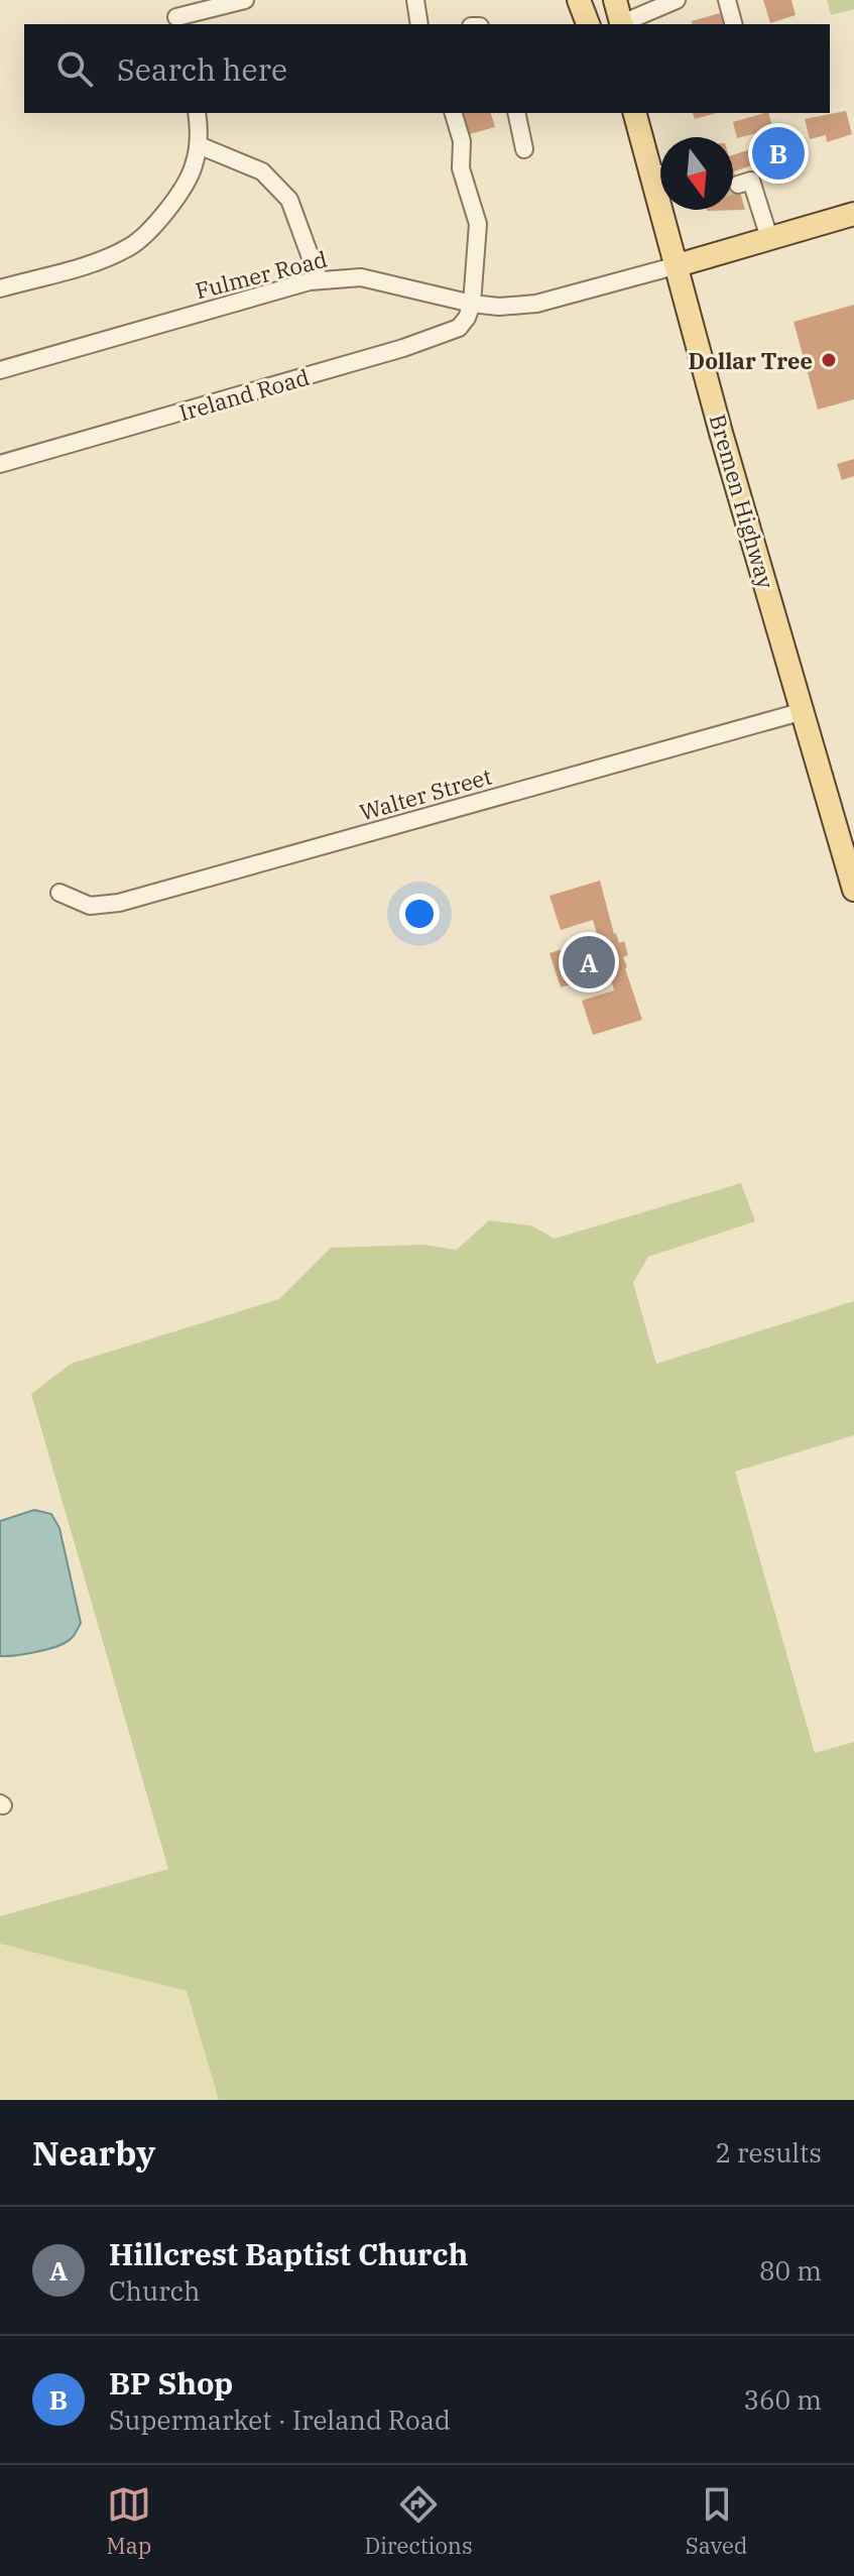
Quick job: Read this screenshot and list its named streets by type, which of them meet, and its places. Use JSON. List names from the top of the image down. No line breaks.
{"streets":{"main road":["Bremen Highway"],"street":["Fulmer Road","Ireland Road","Walter Street"]},"crossings":[["Fulmer Road","Ireland Road"],["Fulmer Road","Bremen Highway"],["Bremen Highway","Walter Street"]],"places":["Dollar Tree"],"north":"bottom","page":{"search":"Search here","pins":["B","A"],"heading":["Nearby","2 results"],"list":[{"mark":"A","name":"Hillcrest Baptist Church","note":"Church","value":"80 m"},{"mark":"B","name":"BP Shop","note":"Supermarket · Ireland Road","value":"360 m"}],"nav":["Map","Directions","Saved"]}}
